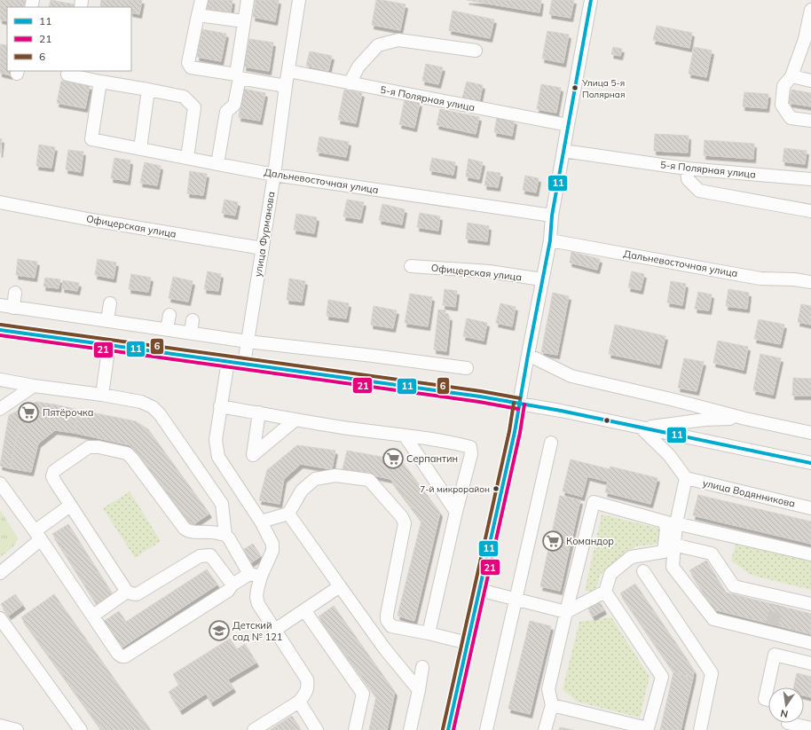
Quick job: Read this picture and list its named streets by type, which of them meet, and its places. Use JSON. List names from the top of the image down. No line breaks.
{"streets":{"street":["5-я Полярная улица","Дальневосточная улица","Офицерская улица","улица Фурманова","улица Водянникова"]},"crossings":[["5-я Полярная улица","улица Фурманова"],["Дальневосточная улица","улица Фурманова"],["Офицерская улица","улица Фурманова"]],"places":{"other":["Улица 5-я Полярная","7-й микрорайон"],"supermarket":["Пятёрочка","Серпантин","Командор"],"school or university":["Детский сад № 121"]},"lines":["transit line 11","transit line 6","transit line 21"],"legend":["11","21","6"],"north":"bottom"}
